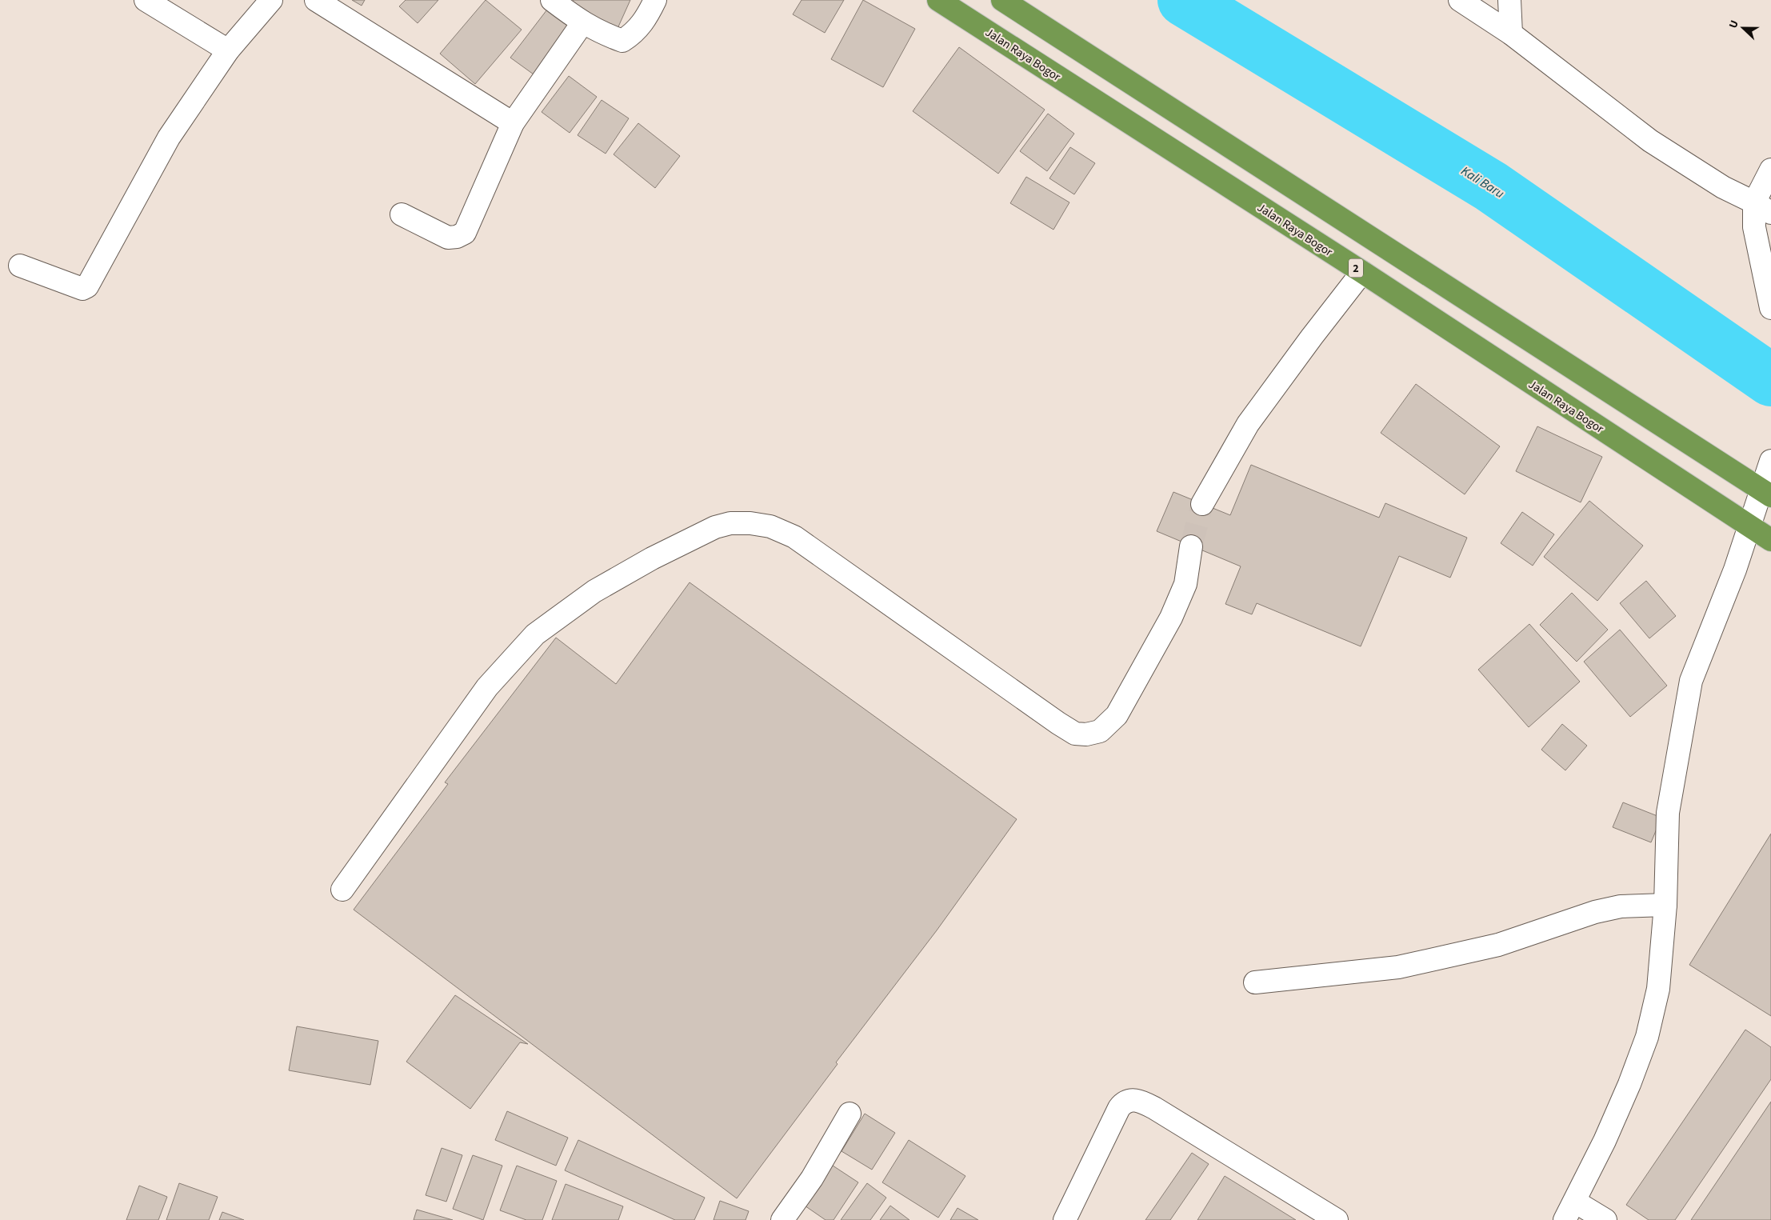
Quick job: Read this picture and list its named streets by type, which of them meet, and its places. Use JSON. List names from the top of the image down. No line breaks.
{"streets":{"highway":["Jalan Raya Bogor","2"]},"water":["Kali Baru"],"north":"left"}
